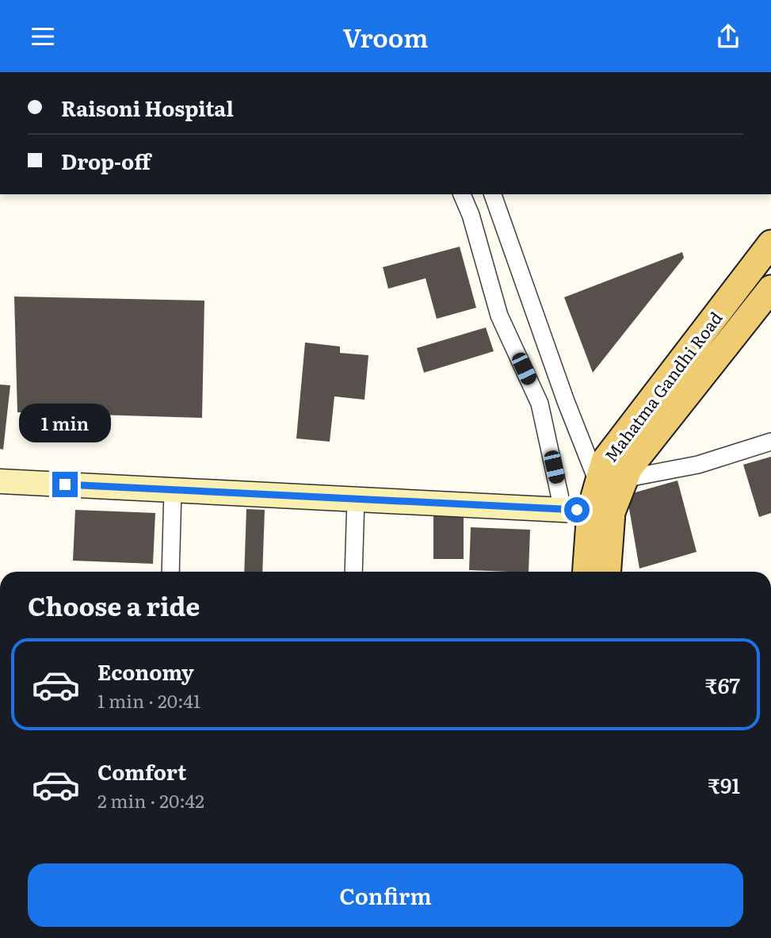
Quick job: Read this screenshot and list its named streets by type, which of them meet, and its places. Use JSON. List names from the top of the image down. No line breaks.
{"streets":{"main road":["Mahatma Gandhi Road"]},"page":{"header":"Vroom","banner":["Raisoni Hospital","Drop-off"],"bubble":"1 min","heading":"Choose a ride","list":[{"name":"Economy","note":"1 min · 20:41","value":"₹67"},{"name":"Comfort","note":"2 min · 20:42","value":"₹91"}],"buttons":"Confirm"}}
